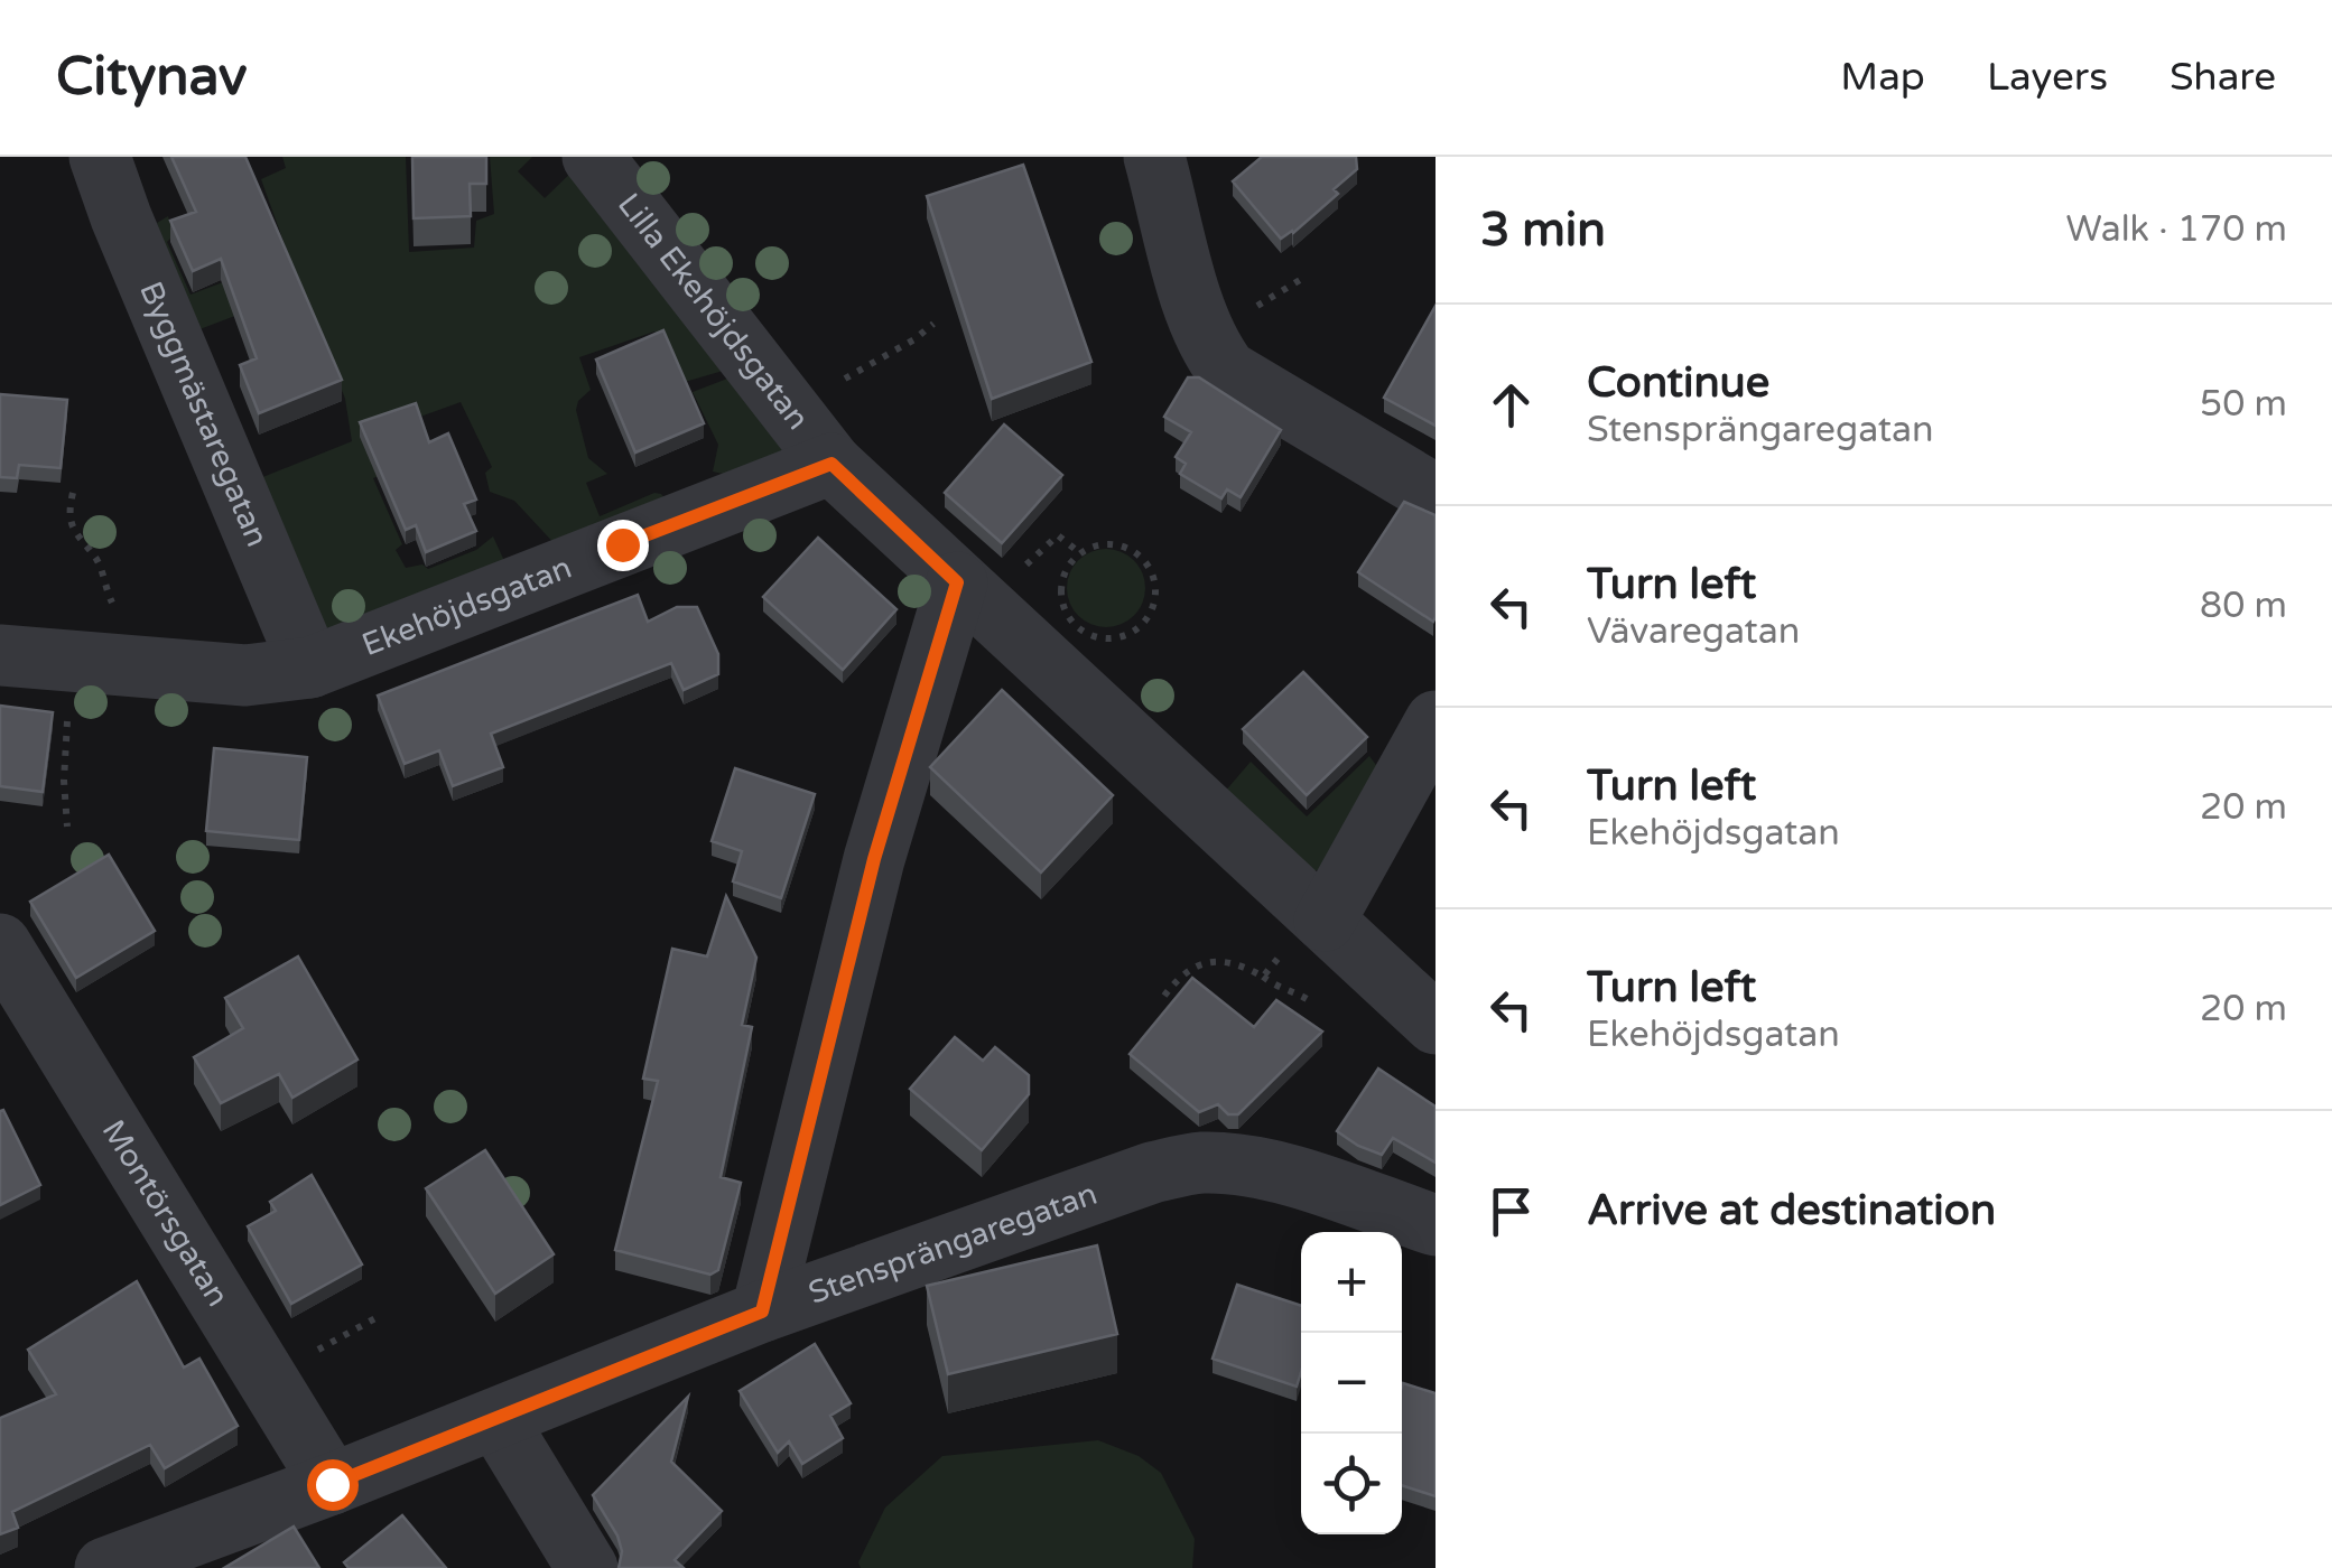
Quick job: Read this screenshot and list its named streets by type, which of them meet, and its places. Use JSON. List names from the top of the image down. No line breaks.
{"streets":{"street":["Lilla Ekehöjdsgatan","Byggmästaregatan","Ekehöjdsgatan","Montörsgatan","Stensprängaregatan"]},"crossings":[["Lilla Ekehöjdsgatan","Ekehöjdsgatan"],["Byggmästaregatan","Ekehöjdsgatan"],["Montörsgatan","Stensprängaregatan"]],"page":{"header":"Citynav","nav":["Map","Layers","Share"],"heading":["3 min","Walk · 170 m"],"list":[["Continue","Stensprängaregatan","50 m"],["Turn left","Vävaregatan","80 m"],["Turn left","Ekehöjdsgatan","20 m"],["Turn left","Ekehöjdsgatan","20 m"],"Arrive at destination"],"map_buttons":["+","−"]}}
